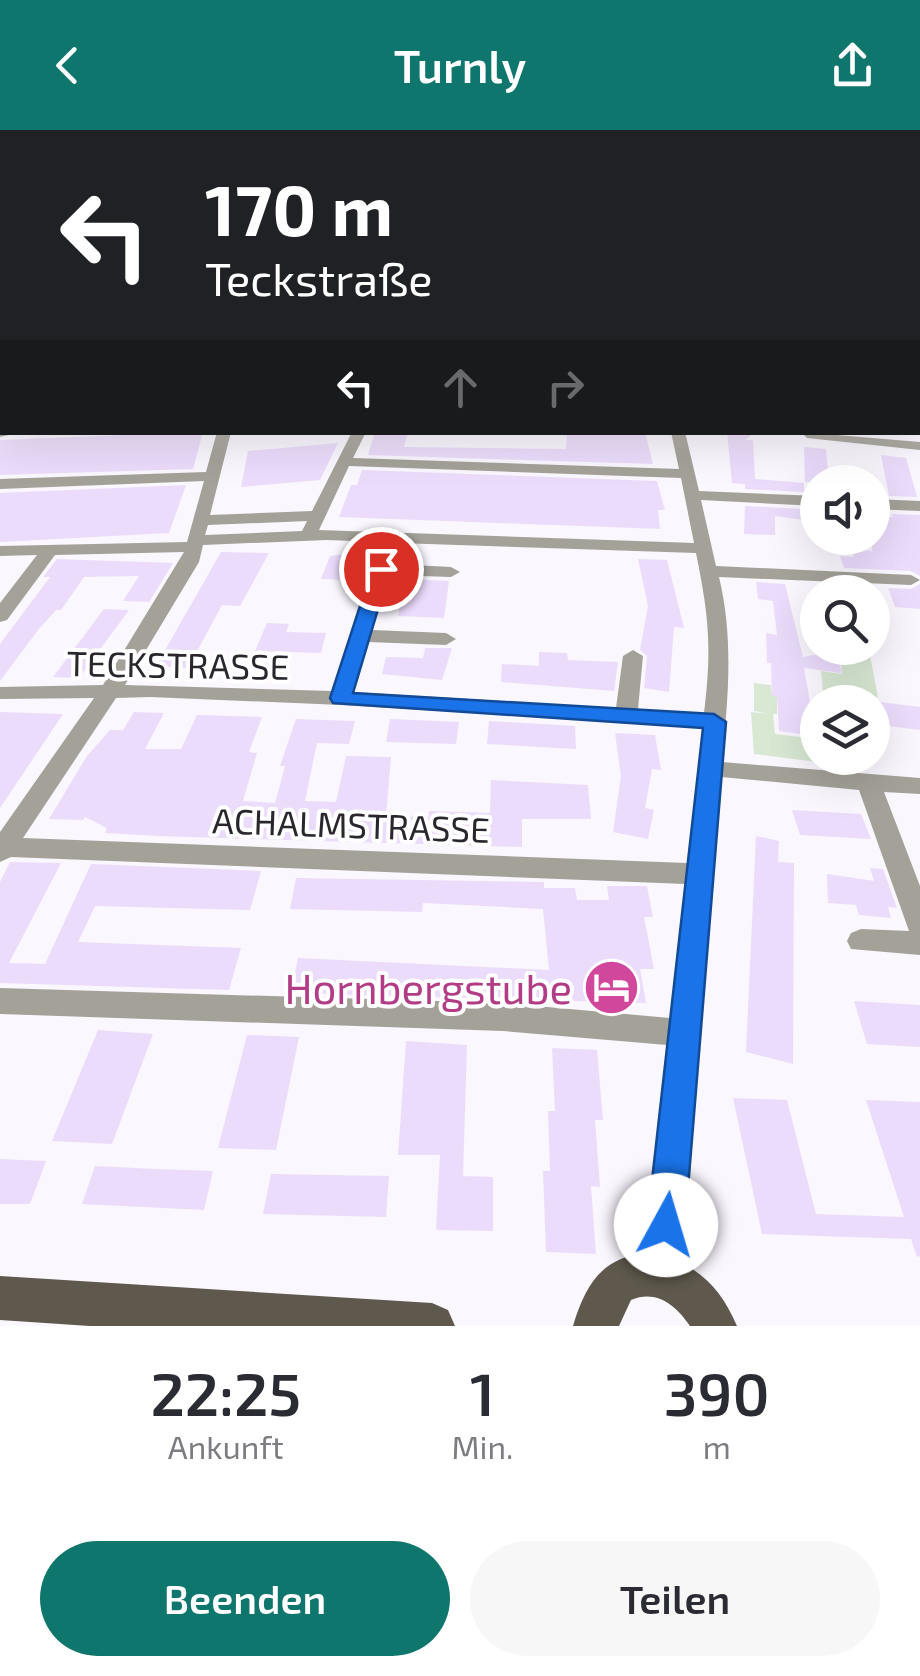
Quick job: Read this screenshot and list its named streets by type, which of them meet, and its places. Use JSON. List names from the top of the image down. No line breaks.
{"streets":{"street":["TECKSTRASSE","ACHALMSTRASSE"]},"places":{"hotel":["Hornbergstube"]},"page":{"header":"Turnly","turn":["170 m","Teckstraße"],"eta":["22:25","Ankunft","1","Min.","390","m"],"buttons":["Beenden","Teilen"]}}
